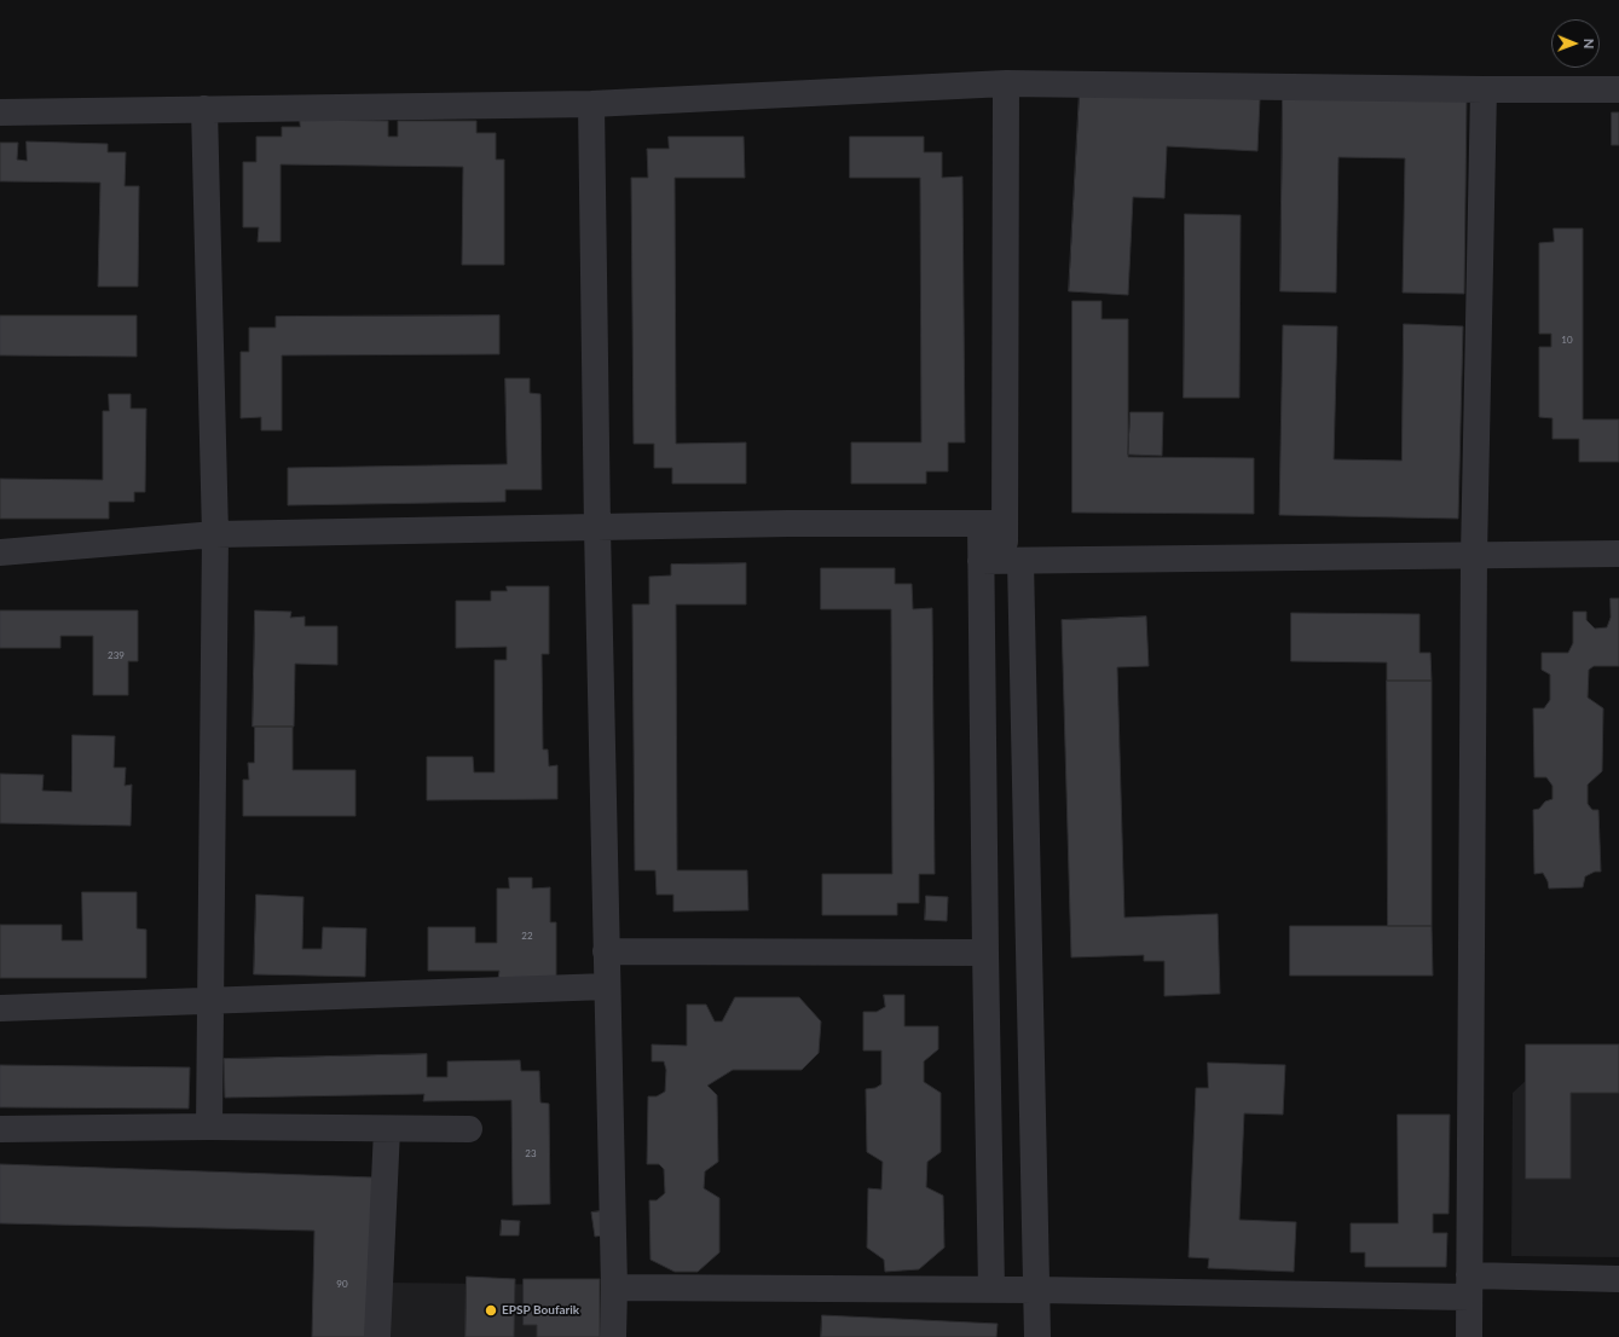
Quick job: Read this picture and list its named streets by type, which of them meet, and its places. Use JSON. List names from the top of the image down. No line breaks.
{"places":["EPSP Boufarik"],"house_numbers":["10","239","22","23","90"],"north":"right"}
